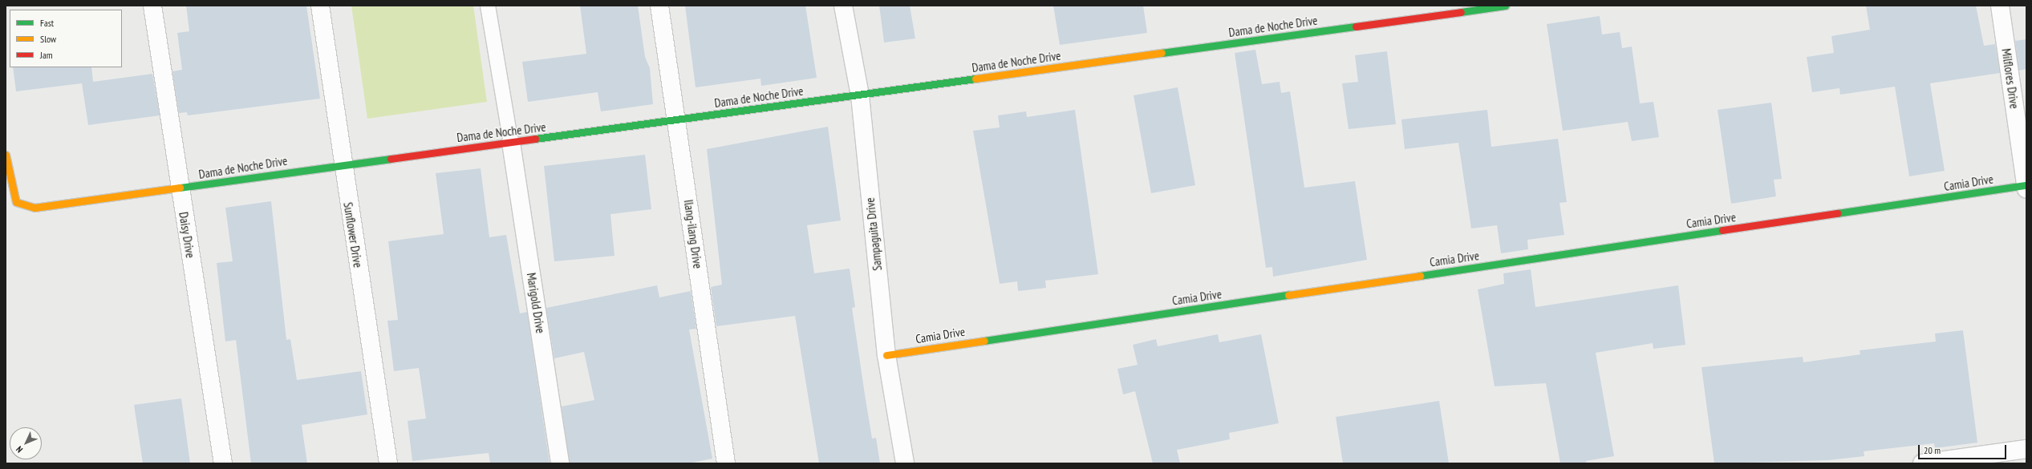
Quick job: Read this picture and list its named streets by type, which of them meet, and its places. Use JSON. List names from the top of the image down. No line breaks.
{"streets":{"street":["Dama de Noche Drive","Milflores Drive","Camia Drive","Ilang-ilang Drive","Sampaguita Drive","Daisy Drive","Sunflower Drive","Marigold Drive"]},"crossings":[["Dama de Noche Drive","Ilang-ilang Drive"],["Dama de Noche Drive","Sampaguita Drive"],["Dama de Noche Drive","Daisy Drive"],["Dama de Noche Drive","Sunflower Drive"],["Dama de Noche Drive","Marigold Drive"],["Milflores Drive","Camia Drive"],["Camia Drive","Sampaguita Drive"]],"legend":["Fast","Slow","Jam"],"scale_bar":"20 m","north":"bottom left"}
